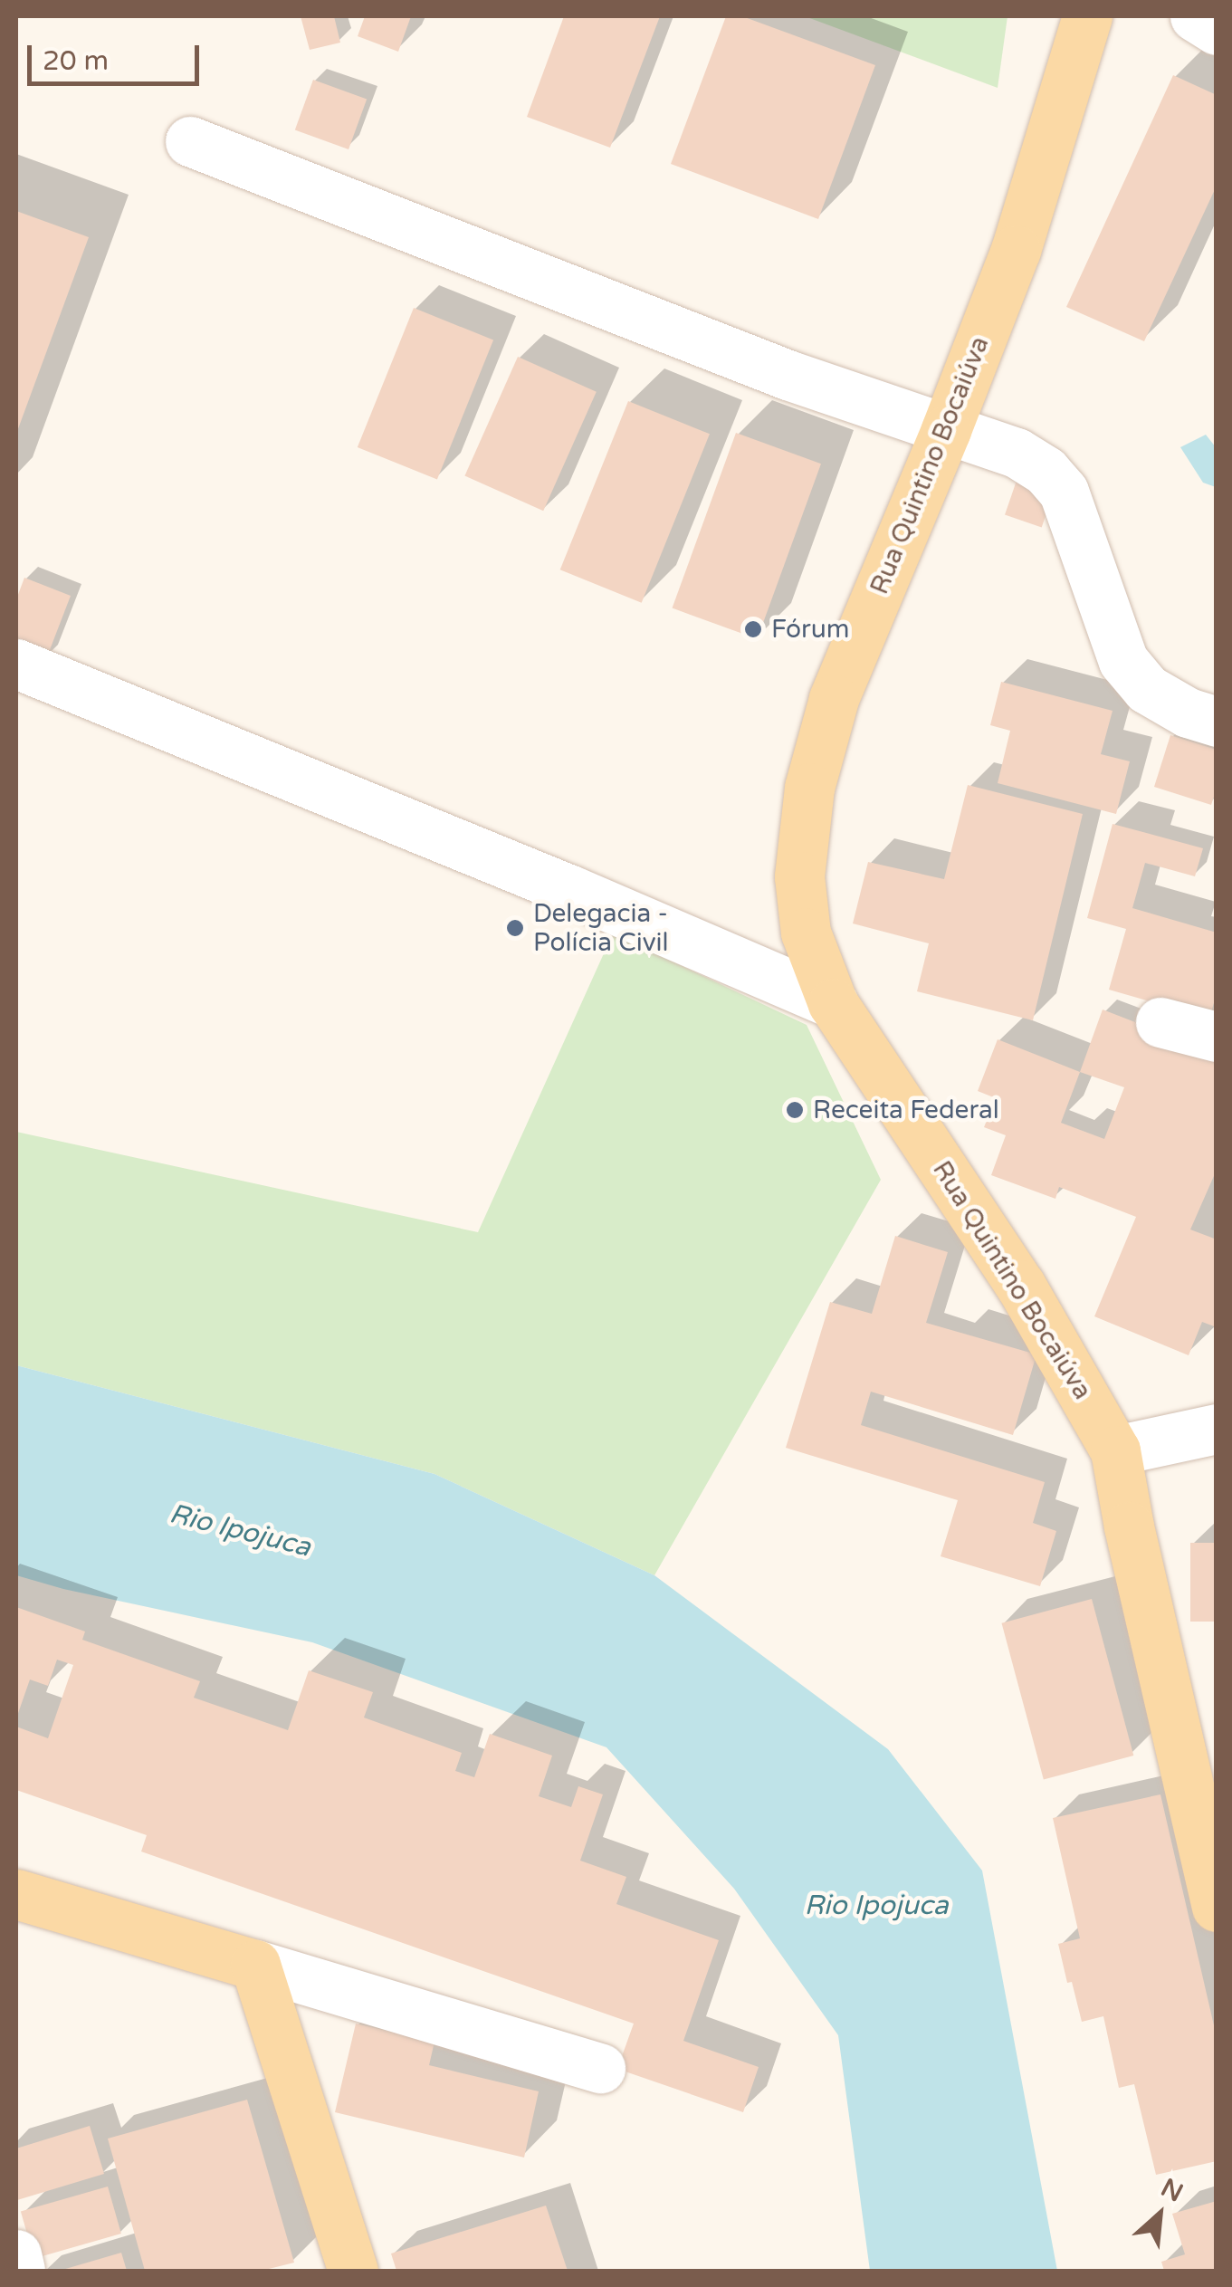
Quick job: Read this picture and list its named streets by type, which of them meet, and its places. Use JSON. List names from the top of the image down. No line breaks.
{"streets":{"main road":["Rua Quintino Bocaiúva"]},"water":["Rio Ipojuca"],"places":["Fórum","Delegacia - Polícia Civil","Receita Federal"],"scale_bar":"20 m","north":"top right"}
